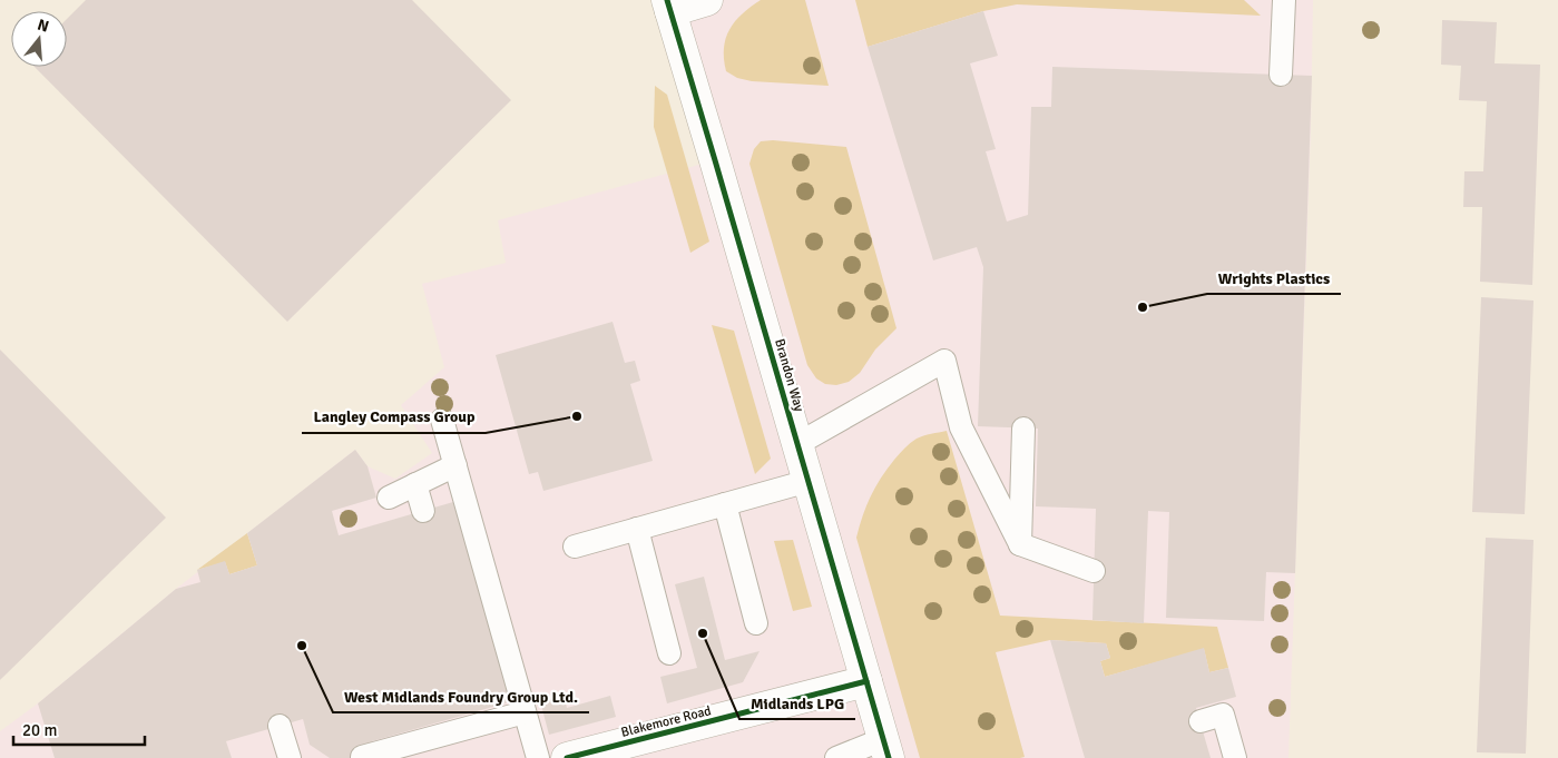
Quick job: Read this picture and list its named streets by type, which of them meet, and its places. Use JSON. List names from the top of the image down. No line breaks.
{"streets":{"street":["Brandon Way","Blakemore Road"]},"crossings":[["Brandon Way","Blakemore Road"]],"places":["Wrights Plastics","Langley Compass Group","Midlands LPG","West Midlands Foundry Group Ltd."],"scale_bar":"20 m","north":"top"}
